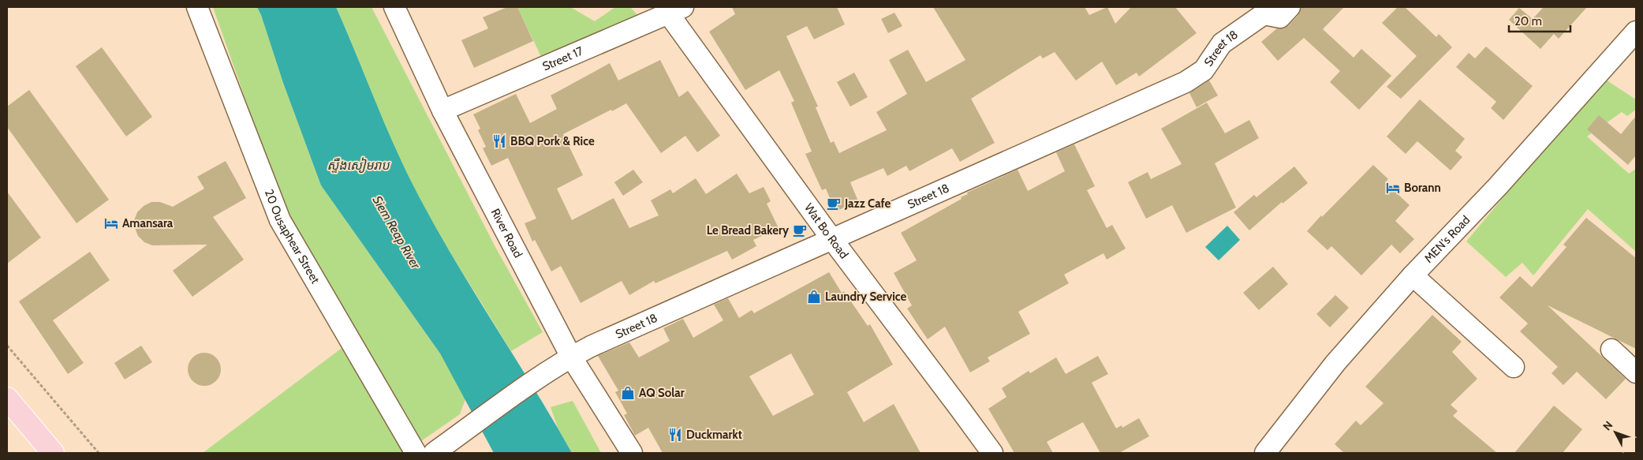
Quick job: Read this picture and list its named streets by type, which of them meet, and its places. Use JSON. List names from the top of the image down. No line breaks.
{"streets":{"street":["Street 18","Street 17","Wat Bo Road","River Road","20 Ousaphear Street","MEN's Road"]},"crossings":[["Street 18","Wat Bo Road"],["Street 18","River Road"],["Street 17","Wat Bo Road"],["Street 17","River Road"]],"water":["ស្ទឹងសៀមរាប","Siem Reap River"],"places":{"restaurant":["BBQ Pork & Rice","Duckmarkt"],"hotel":["Borann","Amansara"],"cafe":["Jazz Cafe","Le Bread Bakery"],"shop":["Laundry Service","AQ Solar"]},"scale_bar":"20 m","north":"top left"}
